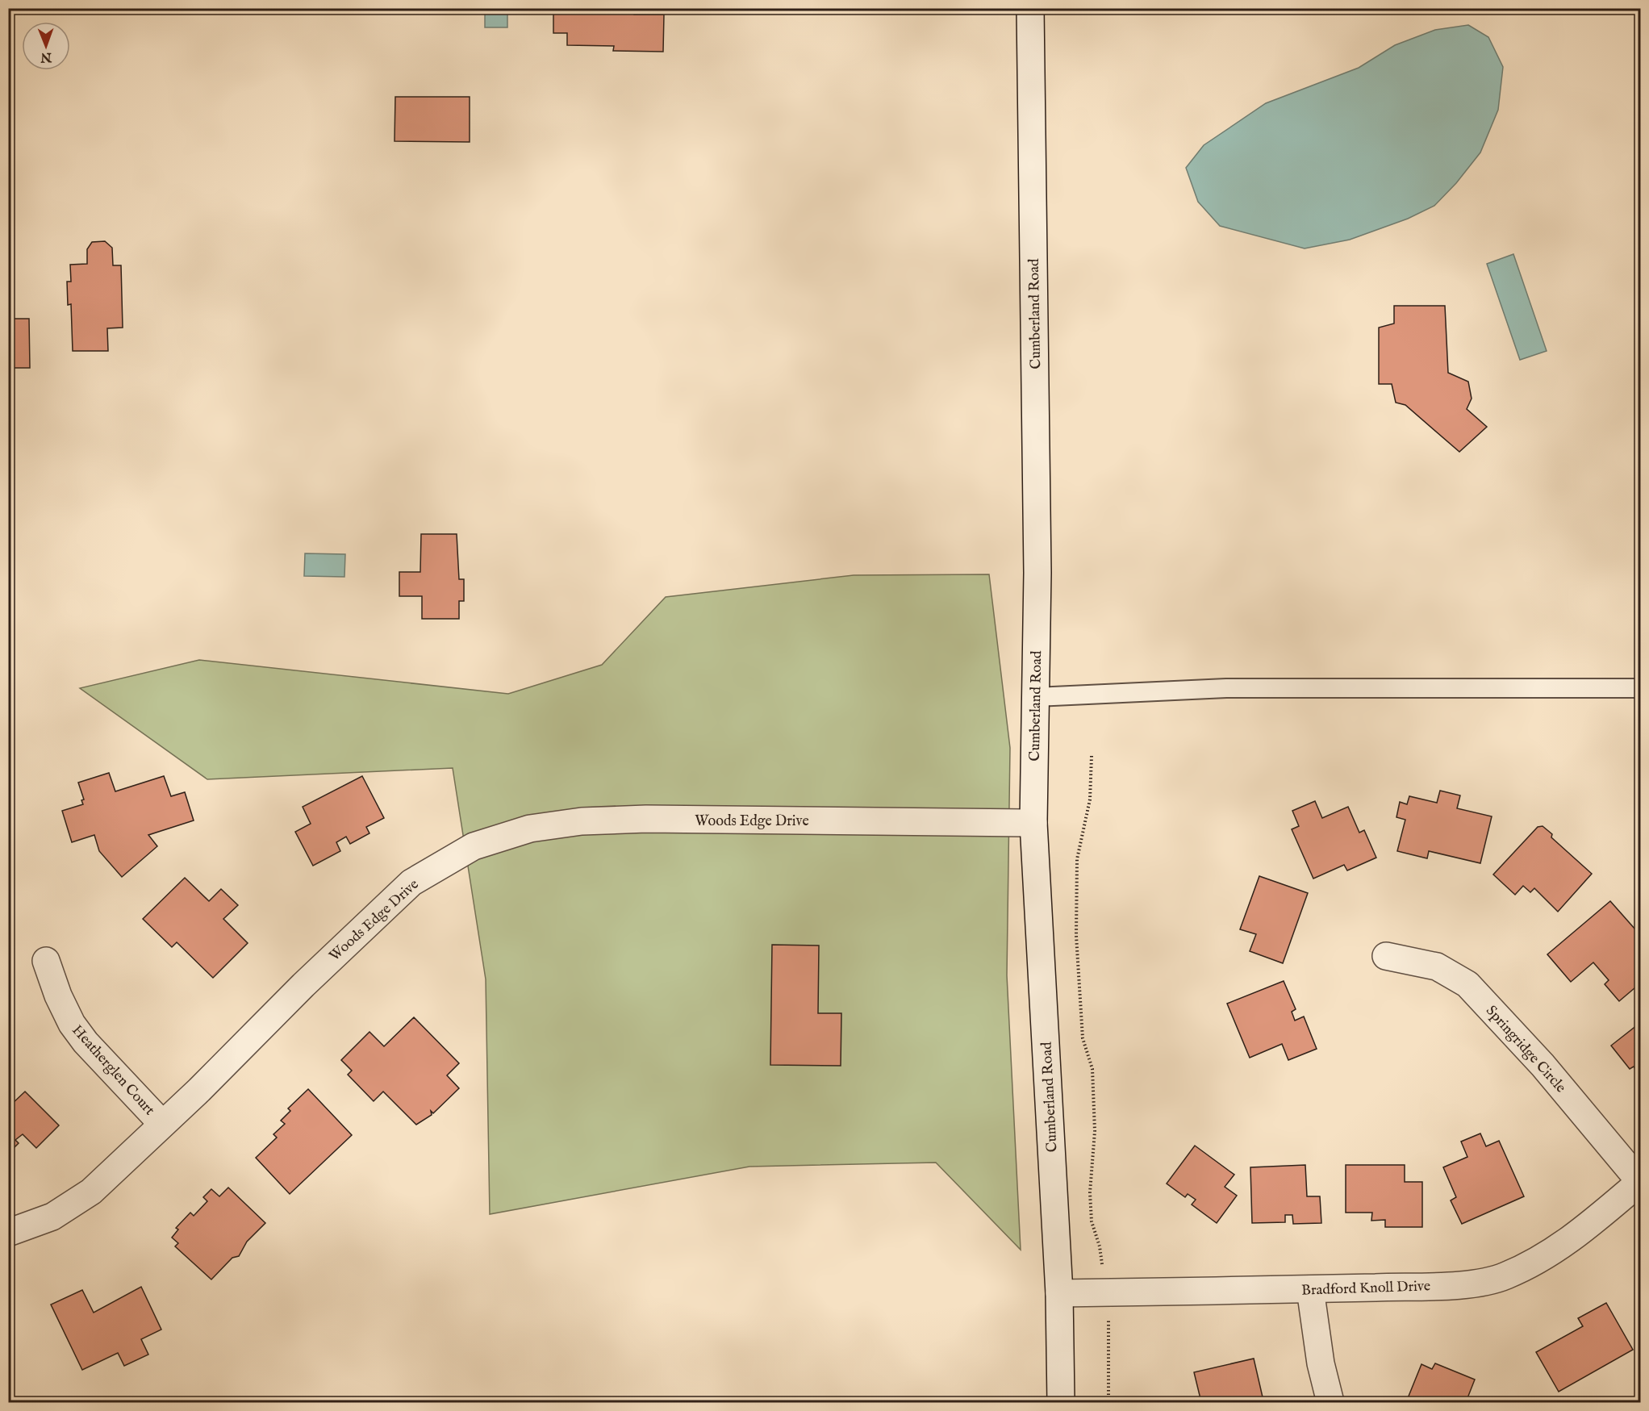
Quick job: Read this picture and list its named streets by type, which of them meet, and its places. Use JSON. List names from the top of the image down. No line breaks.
{"streets":{"street":["Cumberland Road","Woods Edge Drive","Springridge Circle","Heatherglen Court","Bradford Knoll Drive"]},"crossings":[["Cumberland Road","Woods Edge Drive"],["Cumberland Road","Bradford Knoll Drive"],["Woods Edge Drive","Heatherglen Court"],["Springridge Circle","Bradford Knoll Drive"]],"north":"bottom"}
